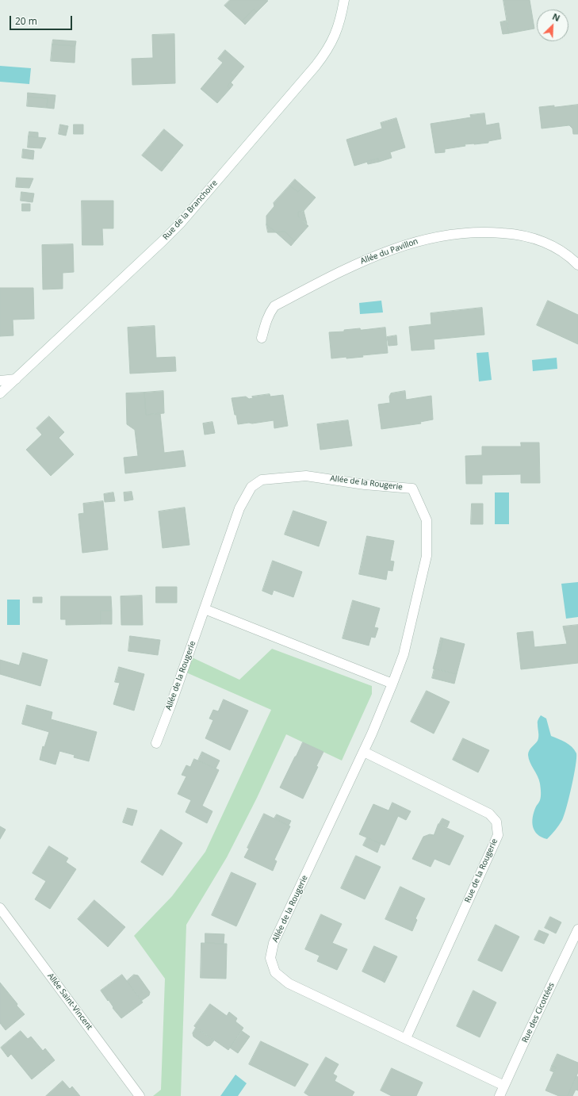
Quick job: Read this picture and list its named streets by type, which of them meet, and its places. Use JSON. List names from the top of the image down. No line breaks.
{"streets":{"street":["Rue de la Branchoire","Allée du Pavillon","Allée de la Rougerie","Rue de la Rougerie","Allée Saint-Vincent","Rue des Cicottées"]},"crossings":[["Allée de la Rougerie","Rue de la Rougerie"],["Allée de la Rougerie","Rue des Cicottées"]],"scale_bar":"20 m","north":"top right"}
